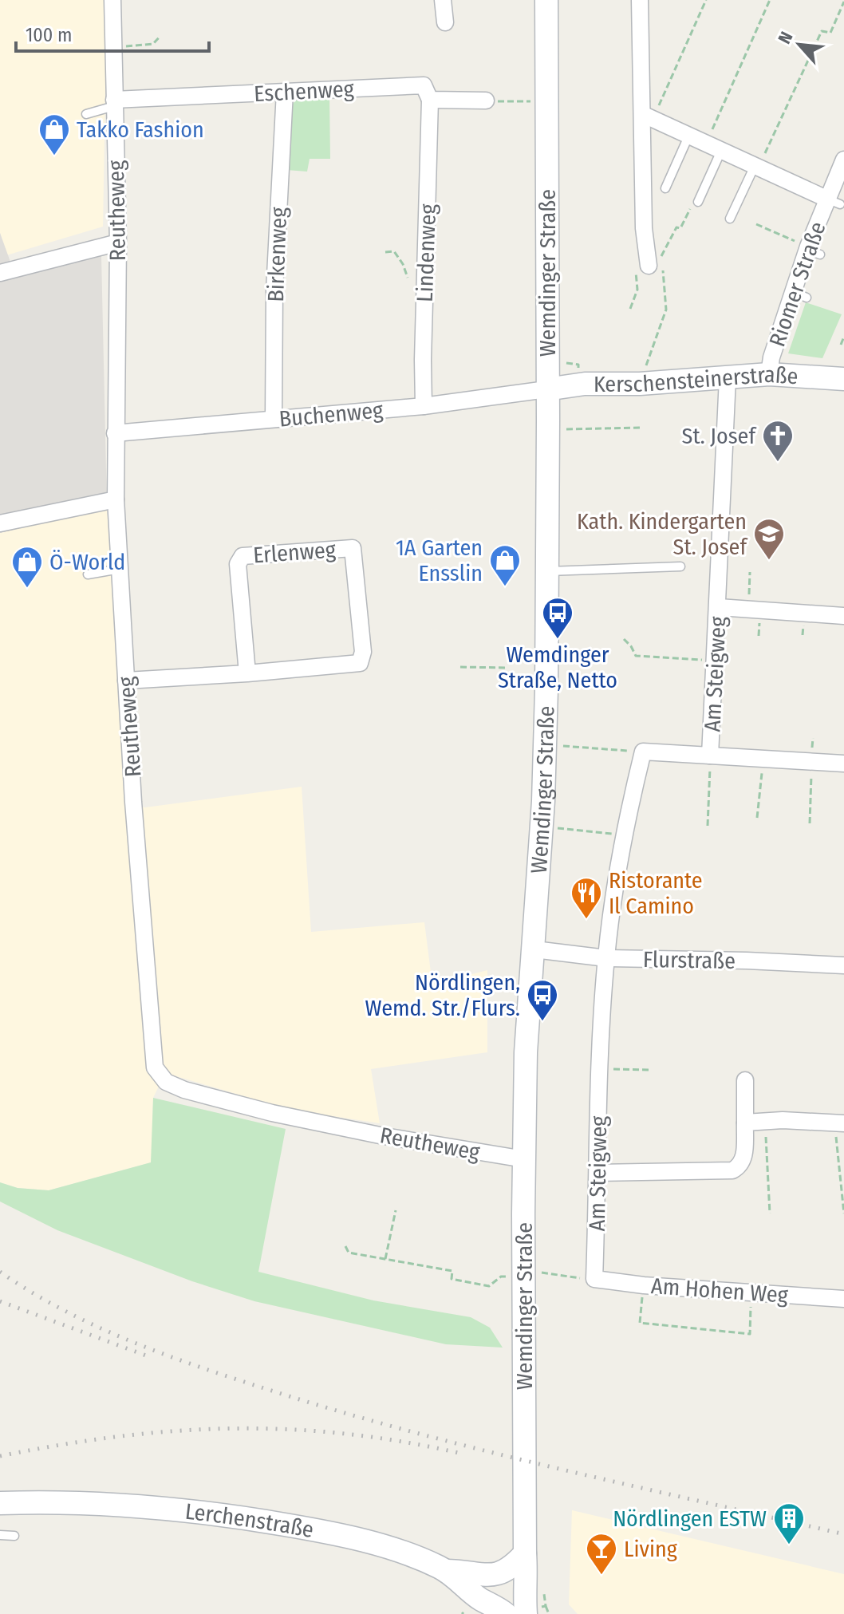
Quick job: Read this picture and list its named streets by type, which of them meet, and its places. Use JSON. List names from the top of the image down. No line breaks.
{"streets":{"main road":["Wemdinger Straße","Kerschensteinerstraße","Lerchenstraße"],"street":["Eschenweg","Reutheweg","Lindenweg","Birkenweg","Riomer Straße","Buchenweg","Erlenweg","Am Steigweg","Flurstraße","Am Hohen Weg"]},"crossings":[["Eschenweg","Reutheweg"],["Eschenweg","Lindenweg"],["Eschenweg","Birkenweg"],["Reutheweg","Wemdinger Straße"],["Reutheweg","Buchenweg"],["Reutheweg","Erlenweg"],["Lindenweg","Buchenweg"],["Birkenweg","Buchenweg"],["Wemdinger Straße","Kerschensteinerstraße"],["Wemdinger Straße","Buchenweg"],["Wemdinger Straße","Flurstraße"],["Riomer Straße","Kerschensteinerstraße"],["Kerschensteinerstraße","Buchenweg"],["Kerschensteinerstraße","Am Steigweg"],["Am Steigweg","Flurstraße"],["Am Steigweg","Am Hohen Weg"]],"places":{"shop":["Takko Fashion","1A Garten Ensslin","Ö-World"],"church":["St. Josef"],"school or university":["Kath. Kindergarten St. Josef"],"bus stop":["Wemdinger Straße, Netto","Nördlingen, Wemd. Str./Flurs."],"restaurant":["Ristorante Il Camino"],"building":["Nördlingen ESTW"],"bar":["Living"]},"scale_bar":"100 m","north":"top left"}
